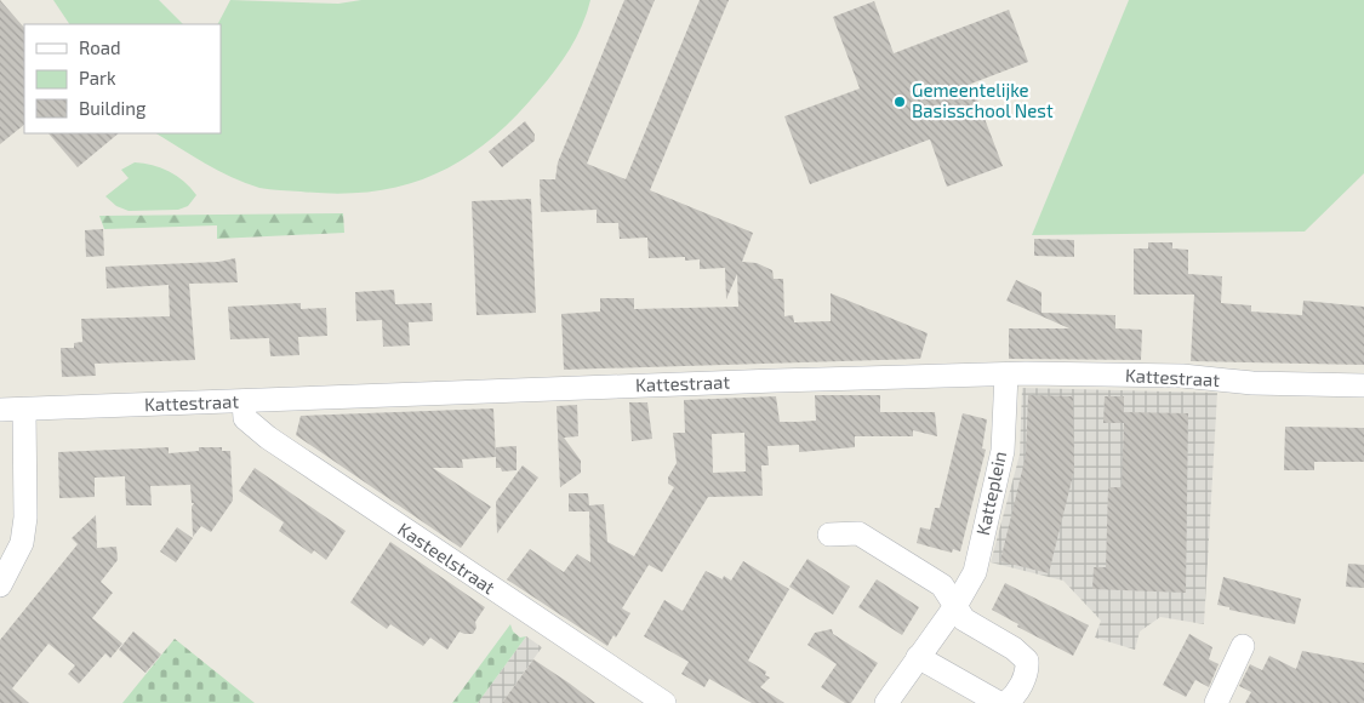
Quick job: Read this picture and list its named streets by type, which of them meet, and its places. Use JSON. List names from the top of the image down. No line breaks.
{"streets":{"street":["Kattestraat","Katteplein","Kasteelstraat"]},"crossings":[["Kattestraat","Katteplein"],["Kattestraat","Kasteelstraat"]],"places":["Gemeentelijke Basisschool Nest"],"legend":["Road","Park","Building"]}
